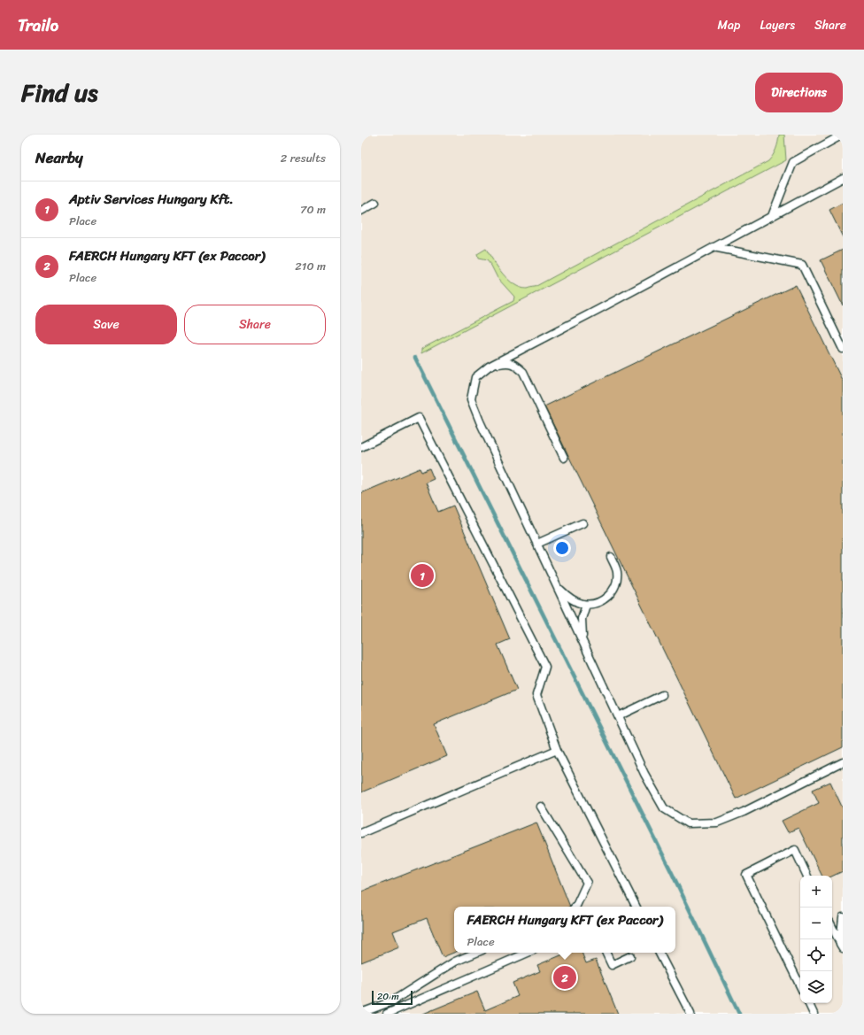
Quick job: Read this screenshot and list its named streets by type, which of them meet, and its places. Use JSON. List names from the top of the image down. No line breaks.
{"scale_bar":"20 m","page":{"header":"Trailo","nav":["Map","Layers","Share"],"title":"Find us","buttons":["Directions",["Save","Share"]],"heading":["Nearby","2 results"],"list":[{"mark":"1","name":"Aptiv Services Hungary Kft.","note":"Place","value":"70 m"},{"mark":"2","name":"FAERCH Hungary KFT (ex Paccor)","note":"Place","value":"210 m"}],"pins":["1","2"],"map_buttons":["+","−"],"popup":["FAERCH Hungary KFT (ex Paccor)","Place"],"scale":"20 m"}}
